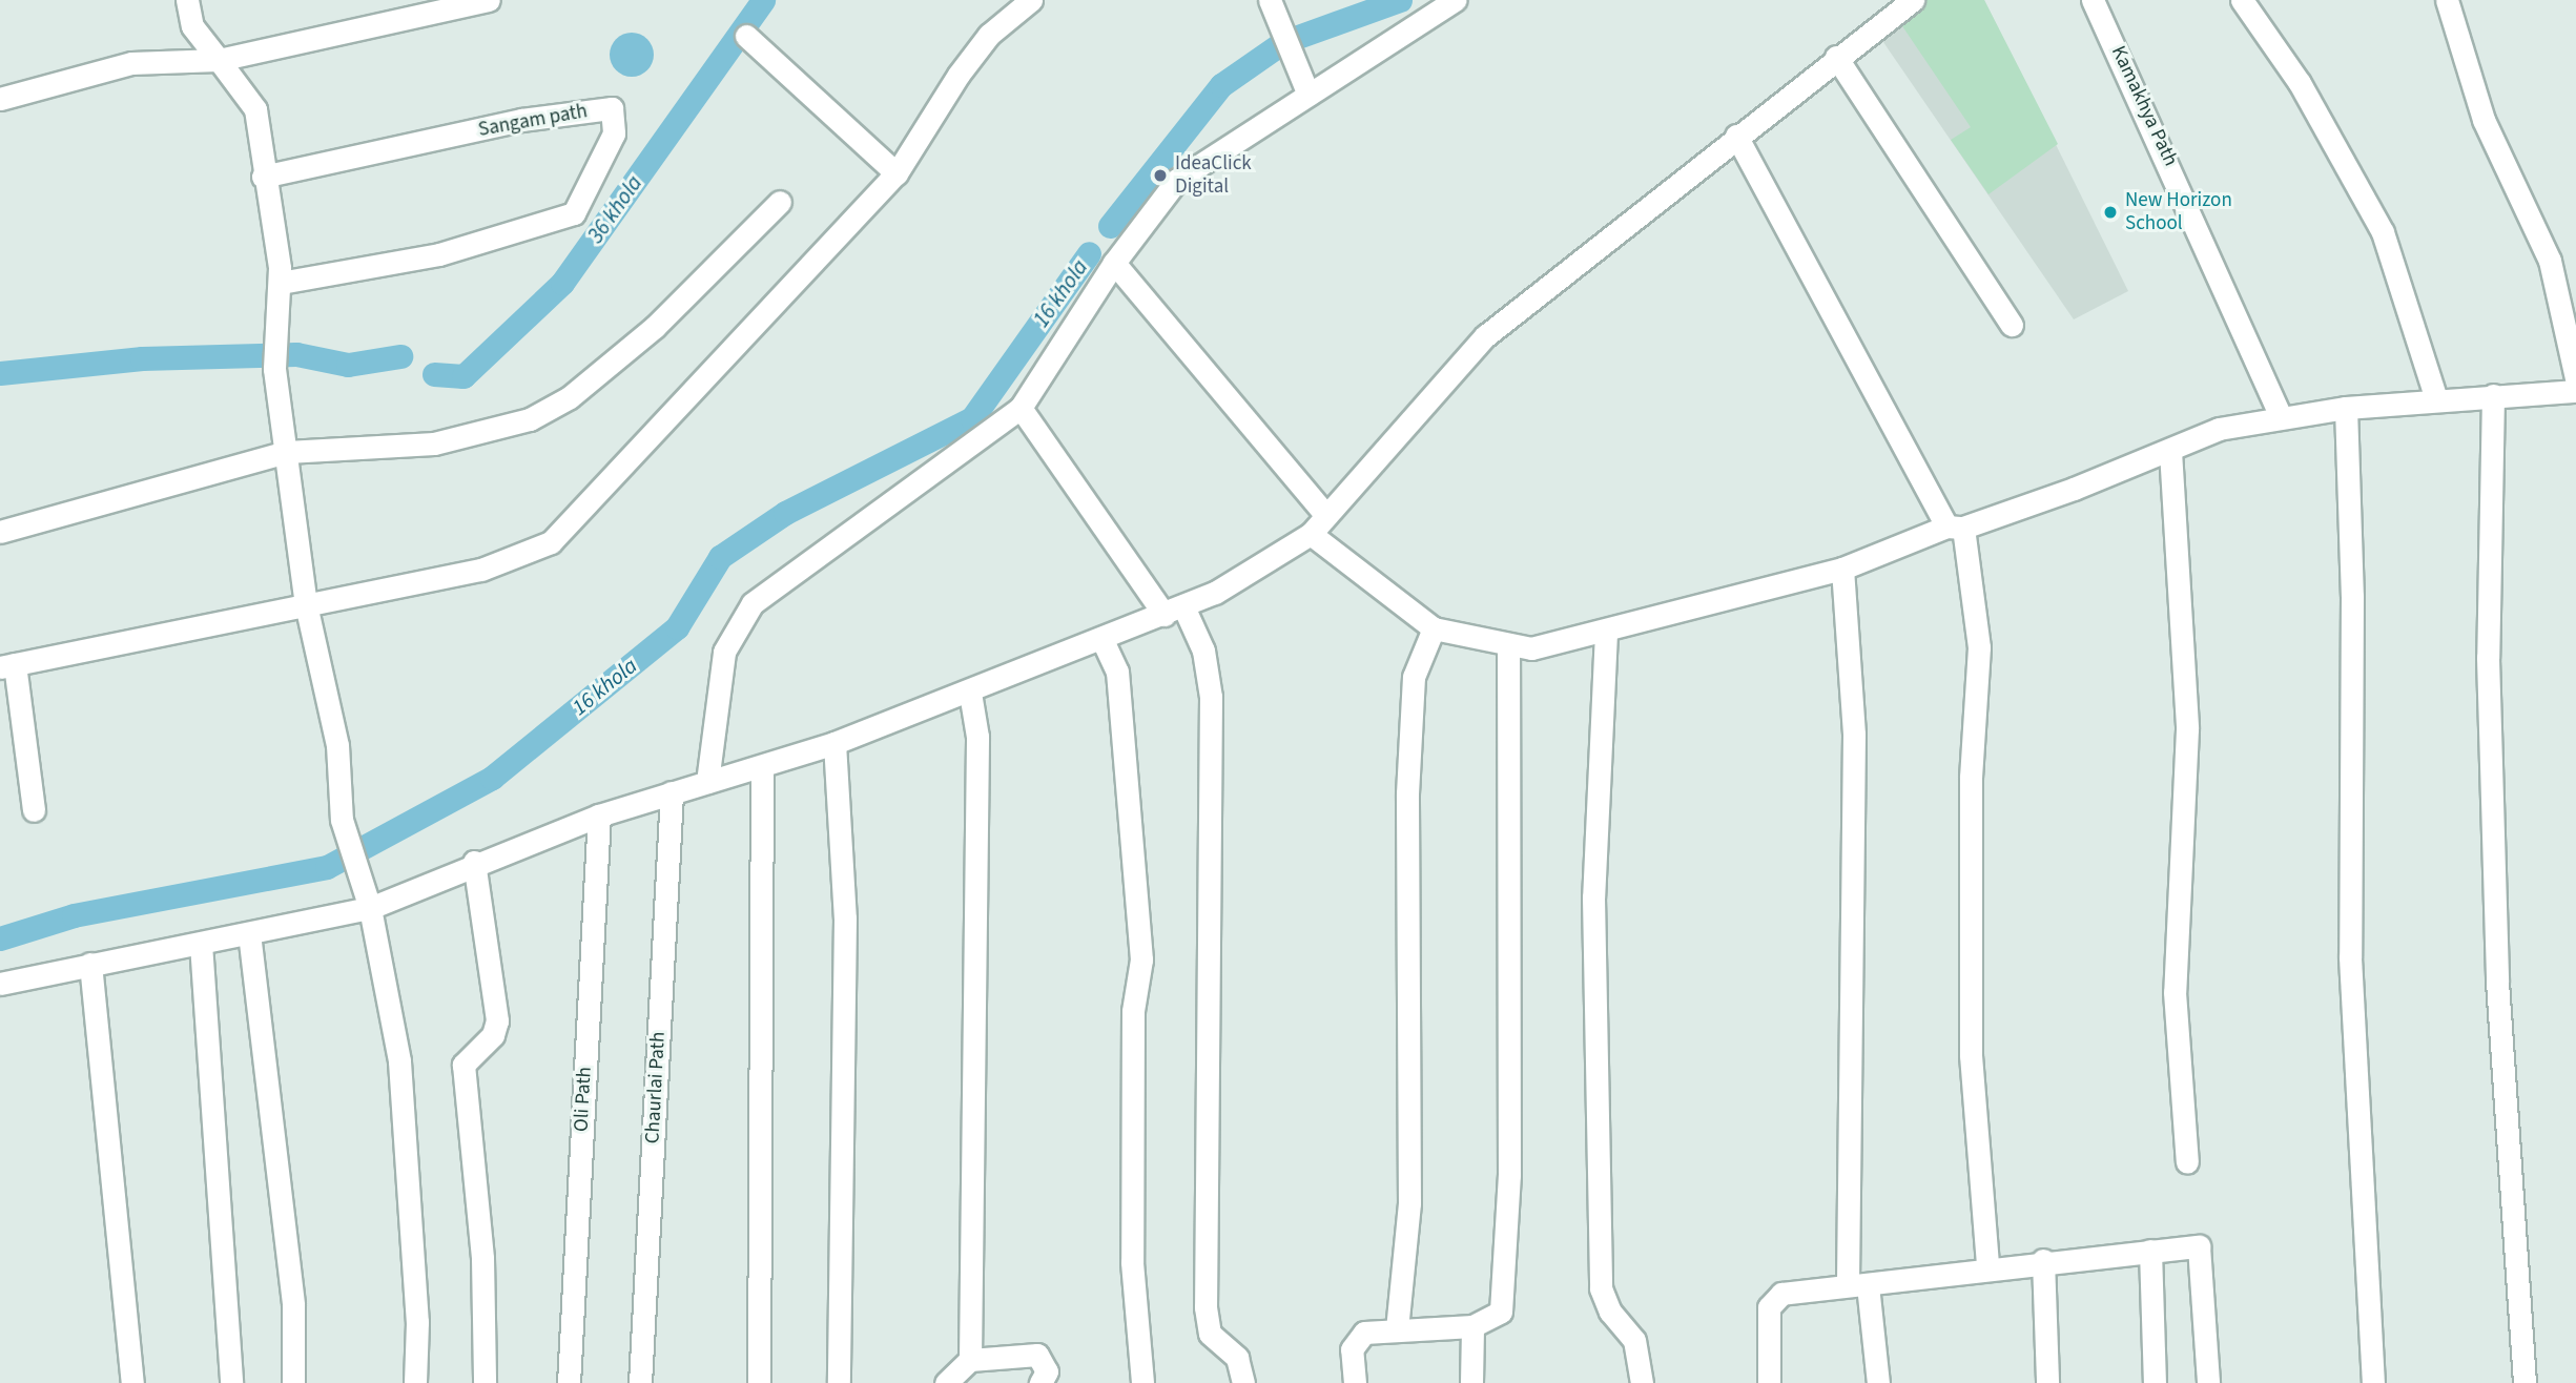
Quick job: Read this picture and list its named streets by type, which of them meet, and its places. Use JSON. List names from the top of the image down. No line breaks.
{"streets":{"street":["Kamakhya Path","Sangam path","Chaurlai Path","Oli Path"]},"water":["36 khola","16 khola"],"places":["IdeaClick Digital","New Horizon School"]}
